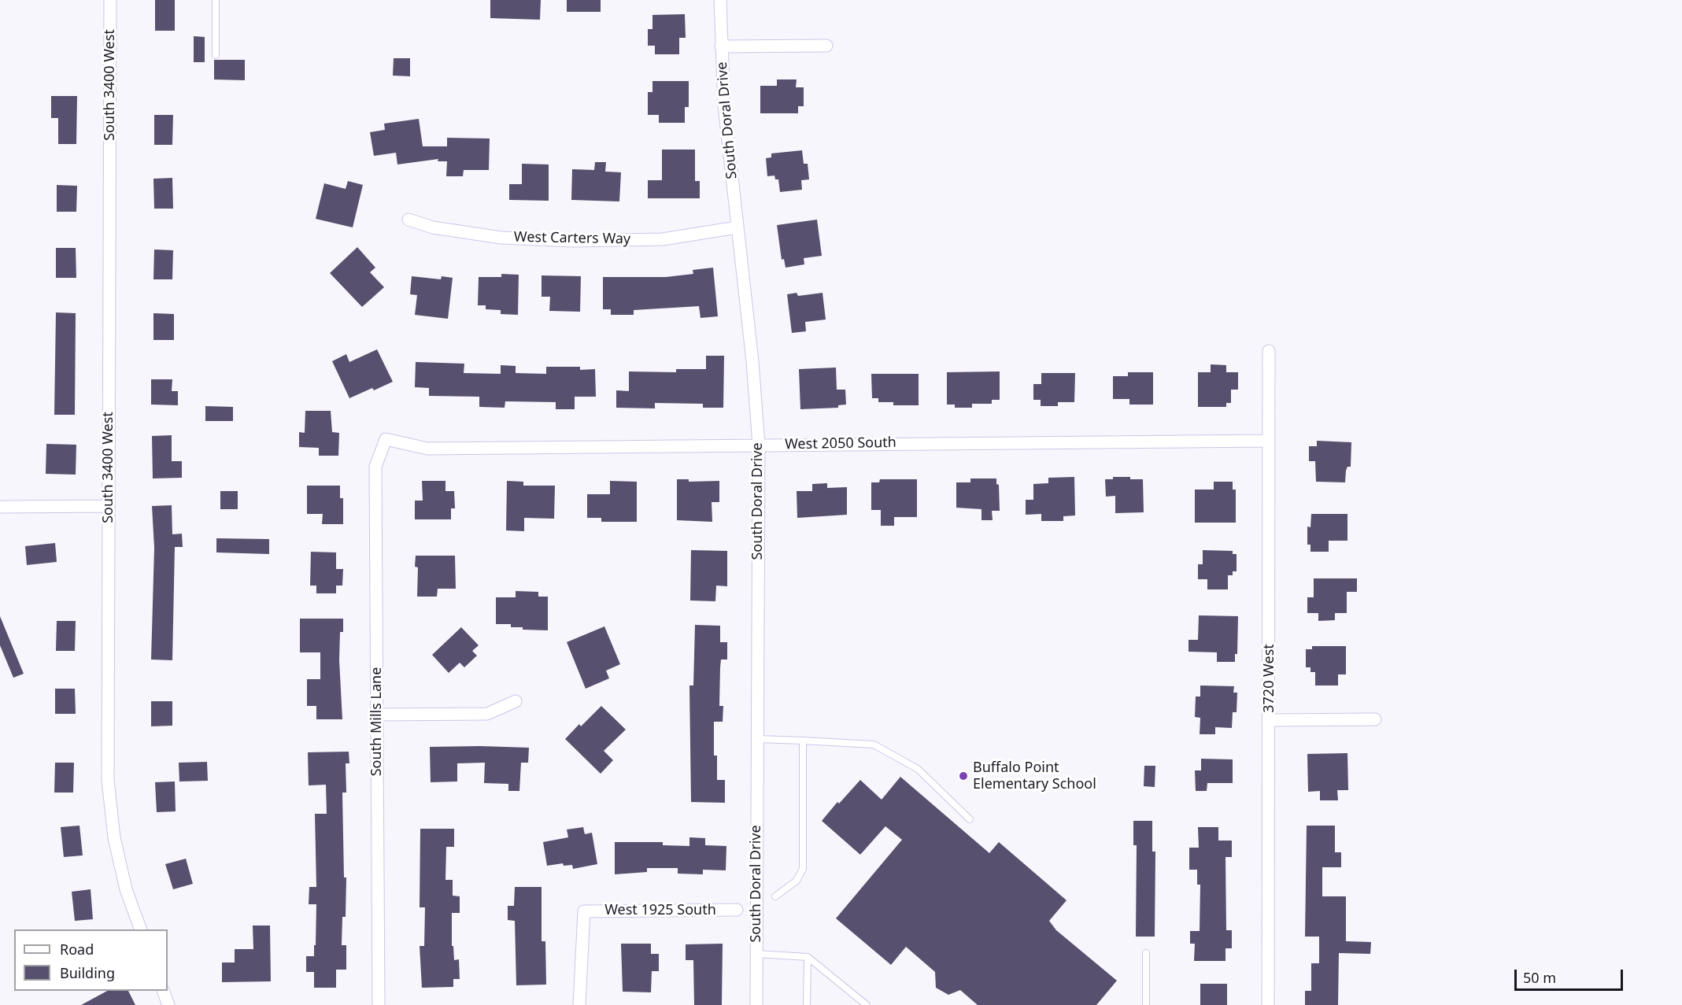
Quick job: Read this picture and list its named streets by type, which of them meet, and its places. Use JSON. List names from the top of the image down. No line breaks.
{"streets":{"street":["South 3400 West","South Doral Drive","West Carters Way","West 2050 South","3720 West","South Mills Lane","West 1925 South"]},"crossings":[["South Doral Drive","West Carters Way"],["South Doral Drive","West 2050 South"],["West 2050 South","3720 West"],["West 2050 South","South Mills Lane"]],"places":["Buffalo Point Elementary School"],"legend":["Road","Building"],"scale_bar":"50 m"}
